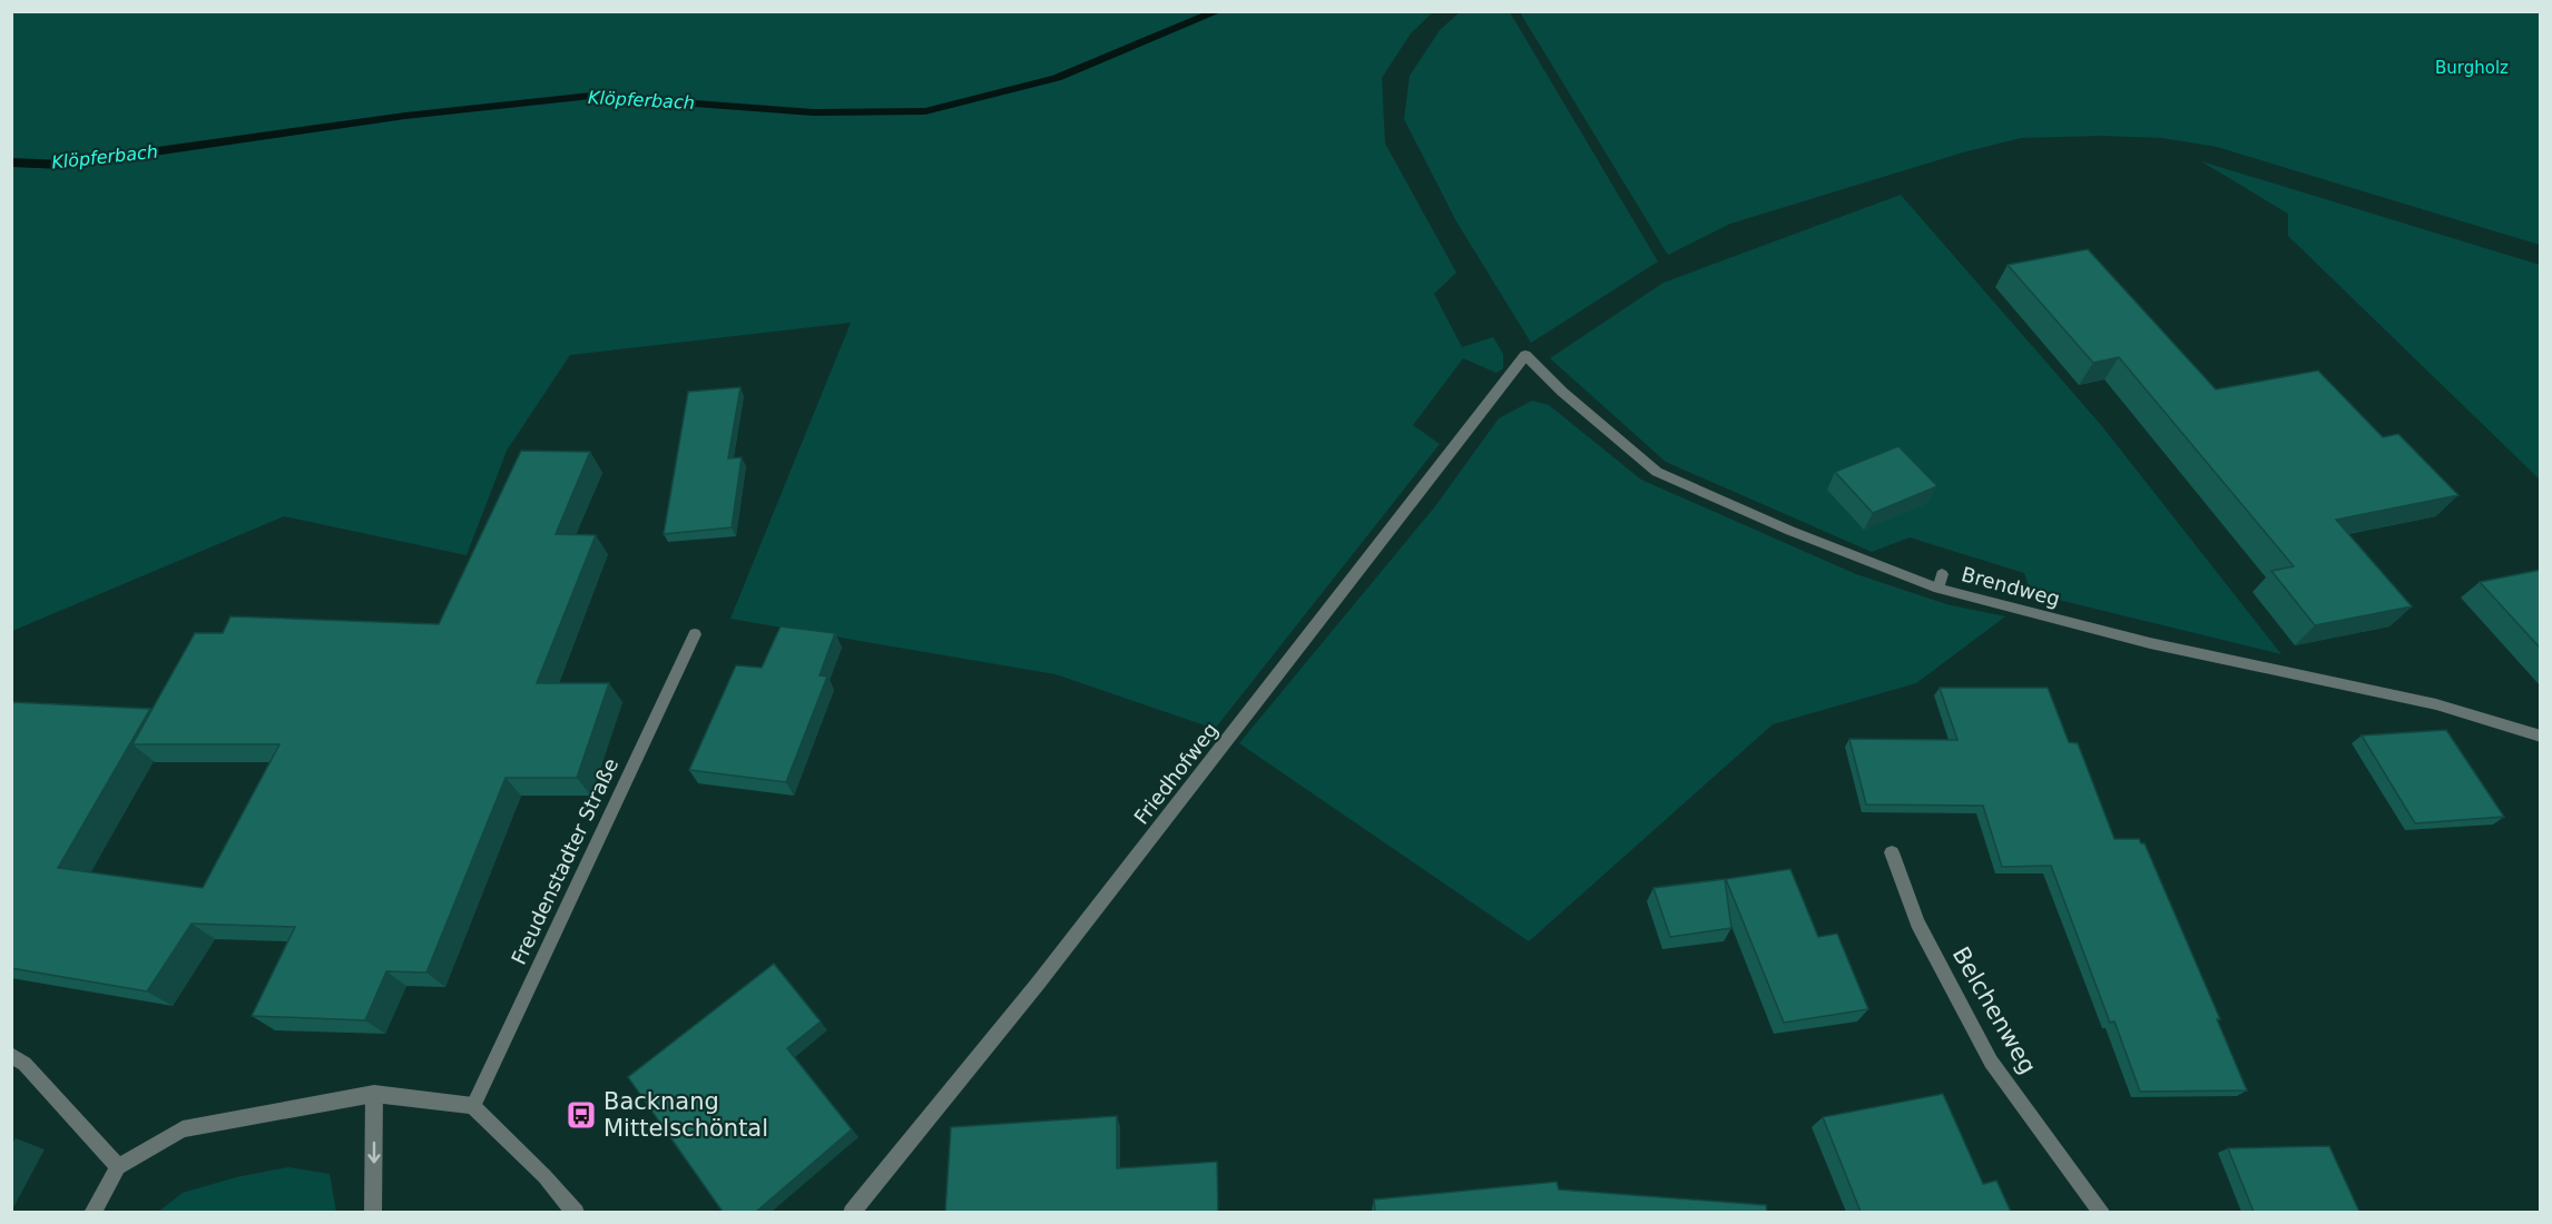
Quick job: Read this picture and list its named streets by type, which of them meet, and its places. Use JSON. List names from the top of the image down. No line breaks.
{"streets":{"street":["Brendweg","Friedhofweg","Freudenstadter Straße","Belchenweg"]},"crossings":[["Brendweg","Friedhofweg"]],"water":["Klöpferbach"],"parks":["Burgholz"],"places":{"bus stop":["Backnang Mittelschöntal"]}}
